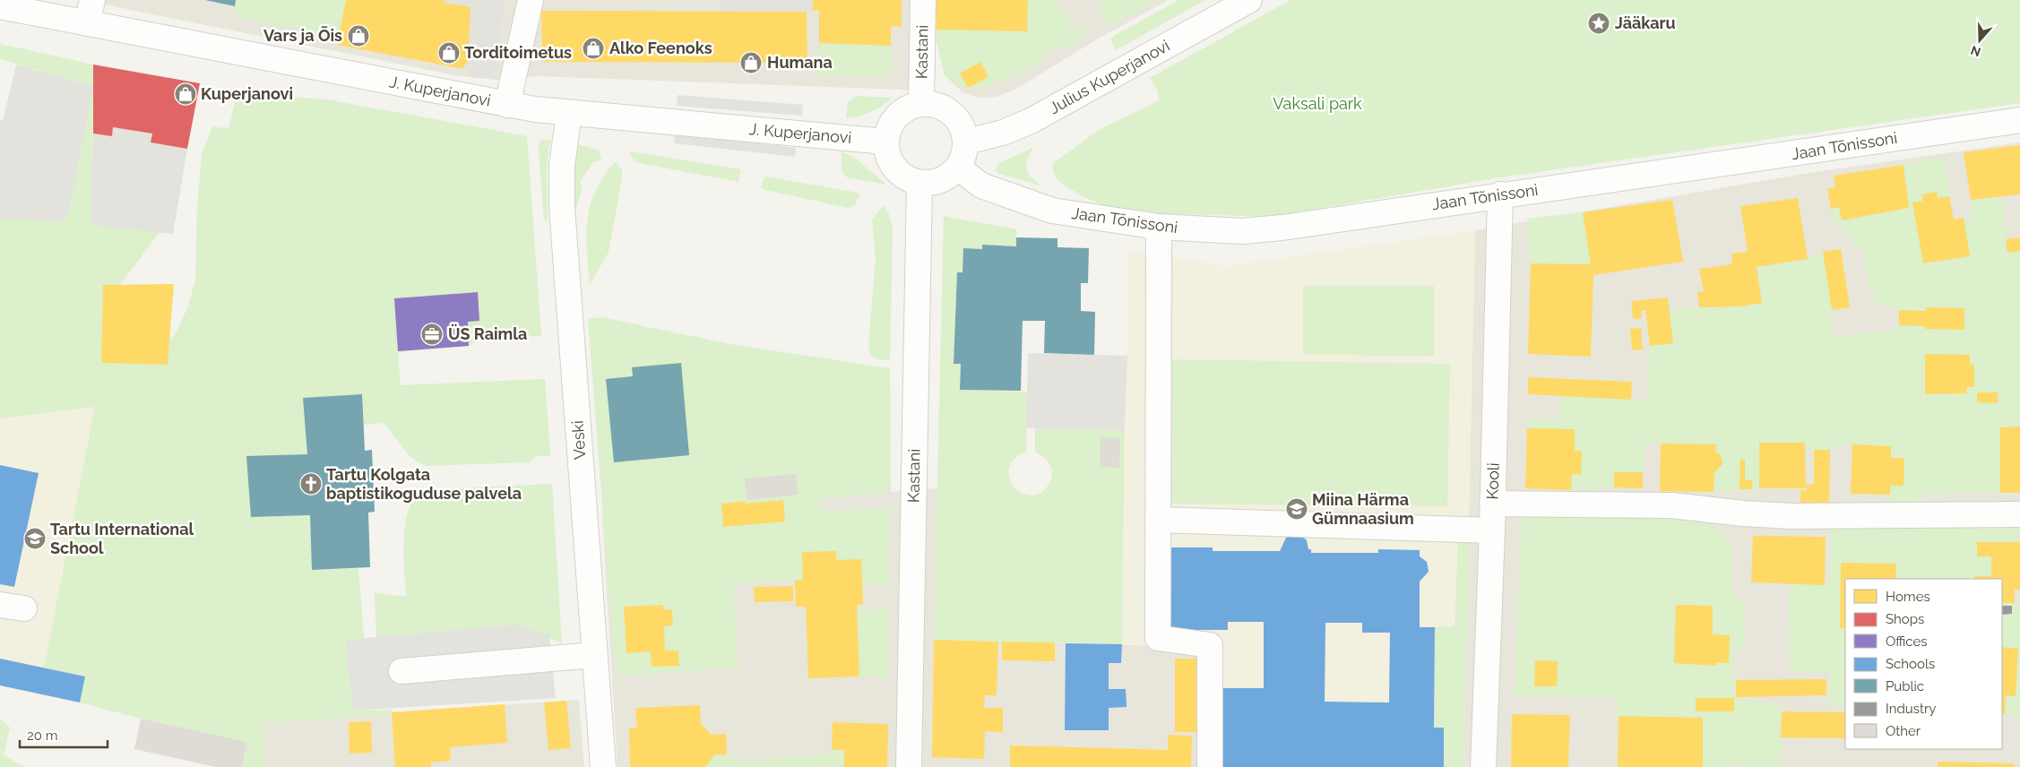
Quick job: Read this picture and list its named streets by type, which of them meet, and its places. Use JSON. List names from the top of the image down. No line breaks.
{"streets":{"street":["Kastani","Julius Kuperjanovi","J. Kuperjanovi","Jaan Tõnissoni","Veski","Kooli"]},"crossings":[["Kastani","Julius Kuperjanovi"],["Kastani","J. Kuperjanovi"],["Kastani","Jaan Tõnissoni"],["Julius Kuperjanovi","J. Kuperjanovi"],["Julius Kuperjanovi","Jaan Tõnissoni"],["J. Kuperjanovi","Jaan Tõnissoni"],["J. Kuperjanovi","Veski"],["Jaan Tõnissoni","Kooli"]],"parks":["Vaksali park"],"places":{"place":["Jääkaru"],"shop":["Vars ja Õis","Alko Feenoks","Torditoimetus","Humana","Kuperjanovi"],"office":["ÜS Raimla"],"church":["Tartu Kolgata baptistikoguduse palvela"],"school or university":["Miina Härma Gümnaasium","Tartu International School"]},"legend":["Homes","Shops","Offices","Schools","Public","Industry","Other"],"scale_bar":"20 m","north":"bottom"}
